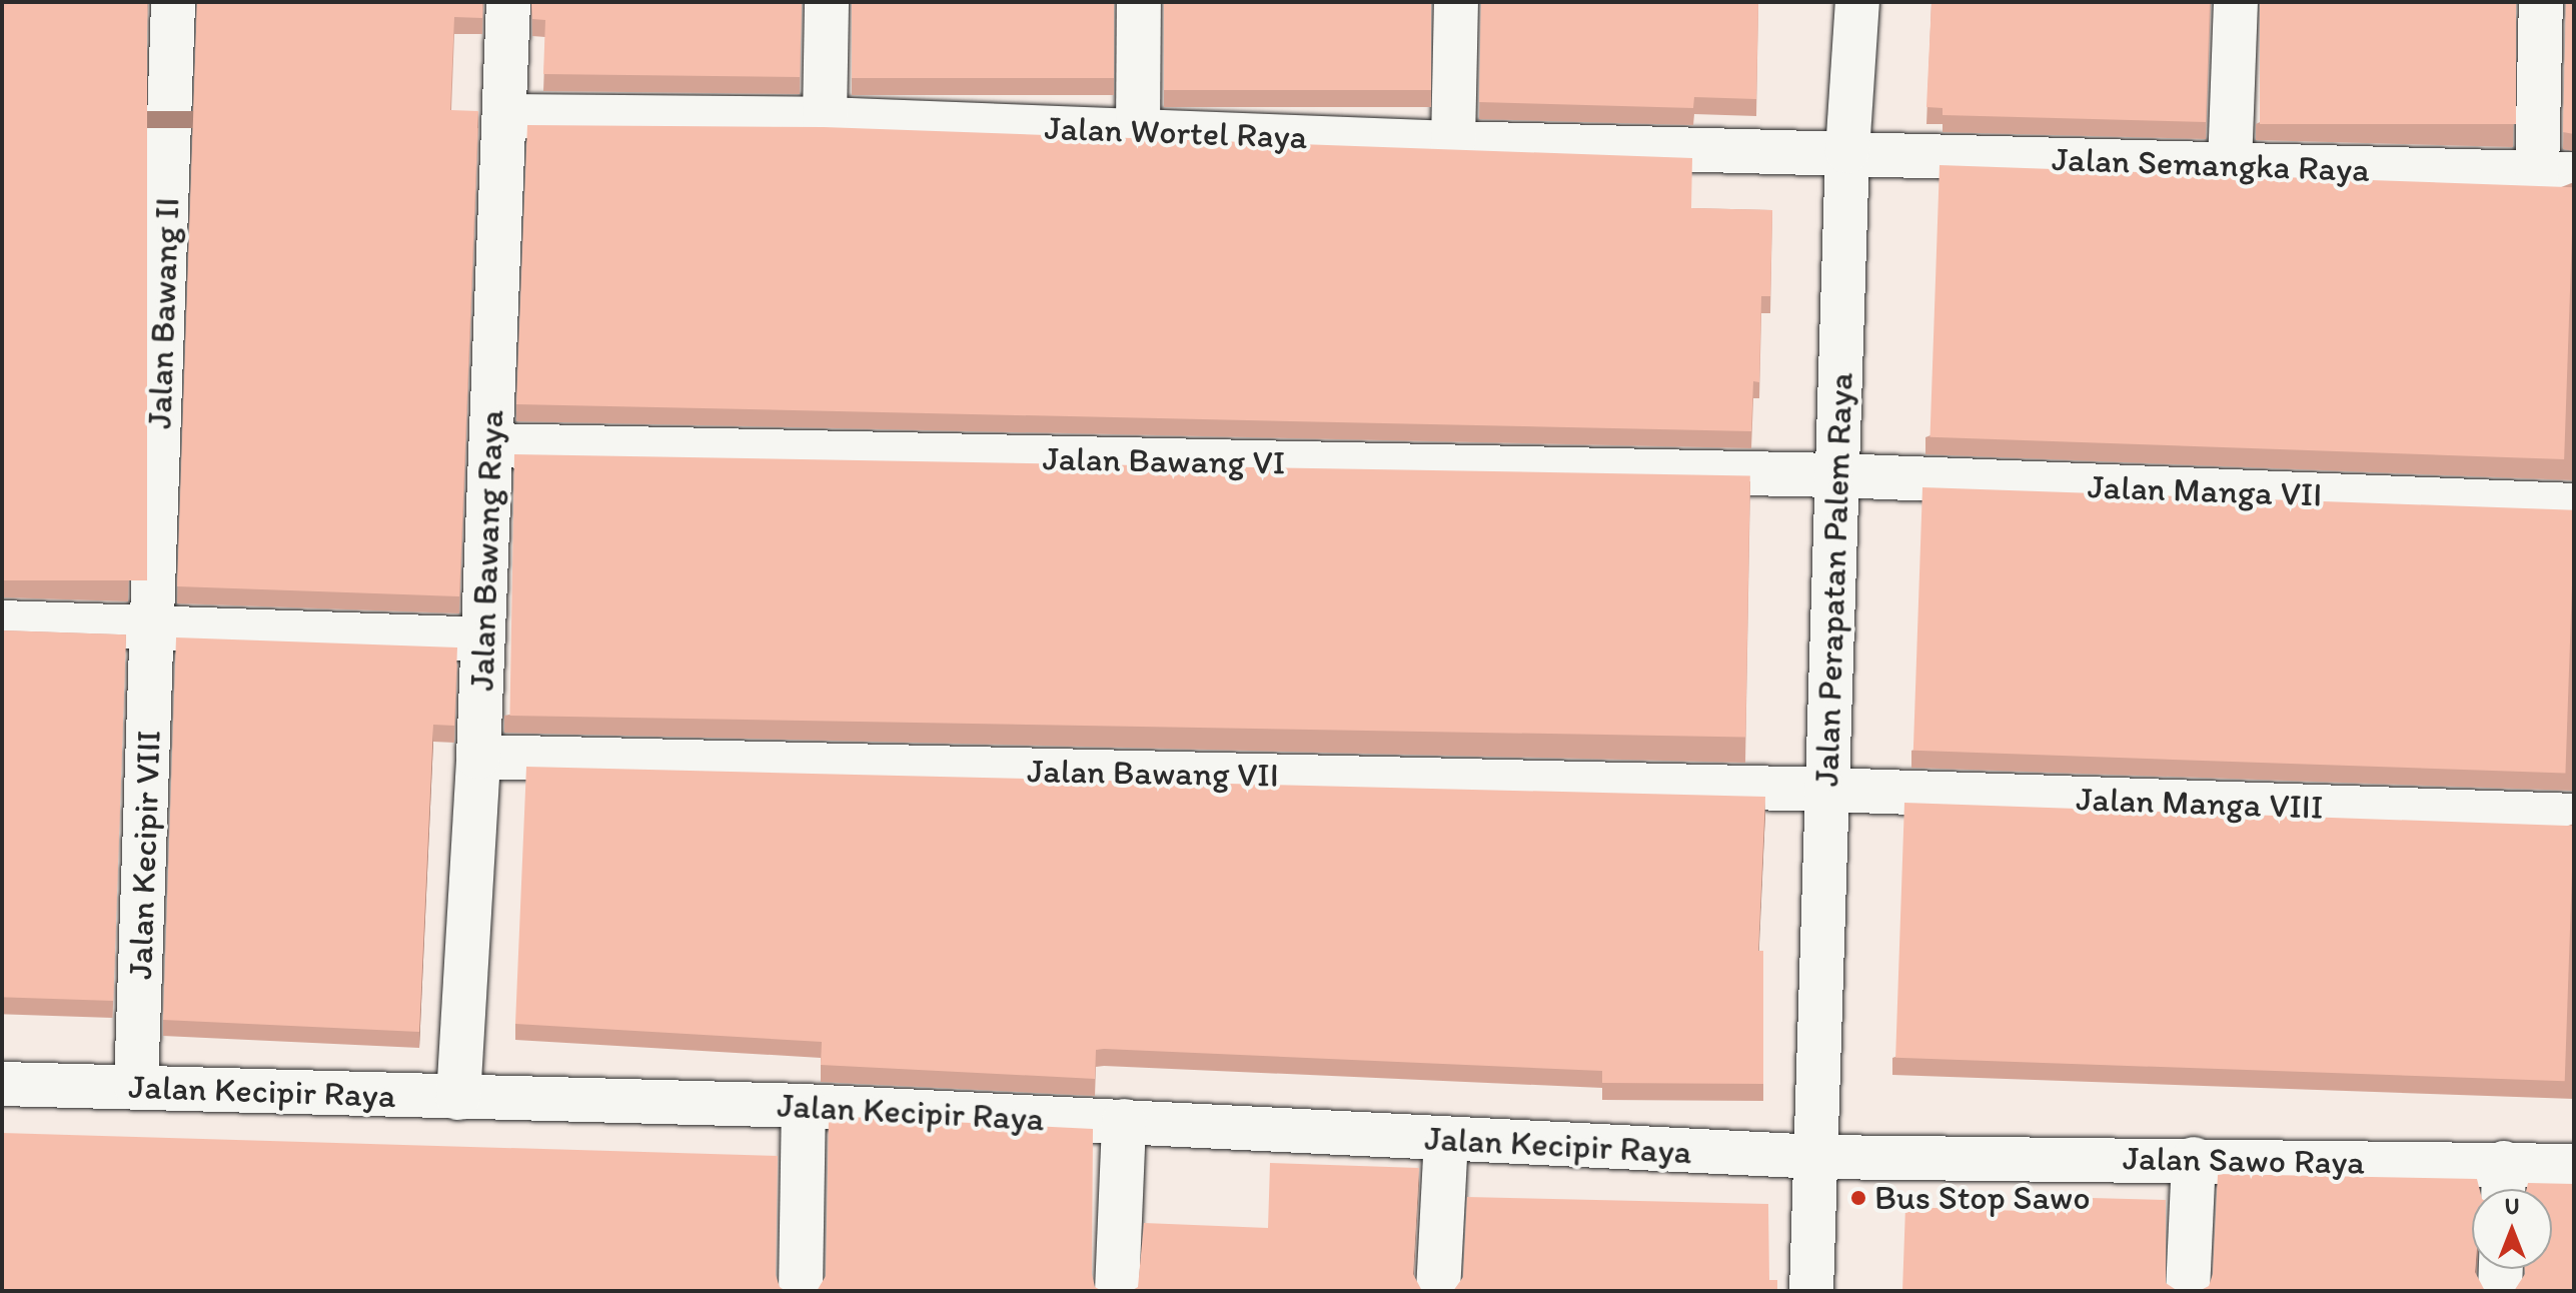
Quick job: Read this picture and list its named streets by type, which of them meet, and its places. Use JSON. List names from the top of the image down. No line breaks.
{"streets":{"street":["Jalan Wortel Raya","Jalan Semangka Raya","Jalan Bawang II","Jalan Bawang VI","Jalan Manga VII","Jalan Bawang Raya","Jalan Perapatan Palem Raya","Jalan Bawang VII","Jalan Manga VIII","Jalan Kecipir VIII","Jalan Kecipir Raya","Jalan Sawo Raya"]},"crossings":[["Jalan Wortel Raya","Jalan Semangka Raya"],["Jalan Wortel Raya","Jalan Bawang Raya"],["Jalan Wortel Raya","Jalan Perapatan Palem Raya"],["Jalan Semangka Raya","Jalan Perapatan Palem Raya"],["Jalan Bawang II","Jalan Kecipir VIII"],["Jalan Bawang VI","Jalan Manga VII"],["Jalan Bawang VI","Jalan Bawang Raya"],["Jalan Bawang VI","Jalan Perapatan Palem Raya"],["Jalan Manga VII","Jalan Perapatan Palem Raya"],["Jalan Bawang Raya","Jalan Bawang VII"],["Jalan Bawang Raya","Jalan Kecipir Raya"],["Jalan Perapatan Palem Raya","Jalan Bawang VII"],["Jalan Perapatan Palem Raya","Jalan Manga VIII"],["Jalan Perapatan Palem Raya","Jalan Kecipir Raya"],["Jalan Perapatan Palem Raya","Jalan Sawo Raya"],["Jalan Bawang VII","Jalan Manga VIII"],["Jalan Kecipir VIII","Jalan Kecipir Raya"],["Jalan Kecipir Raya","Jalan Sawo Raya"]],"places":["Bus Stop Sawo"],"north":"top"}
